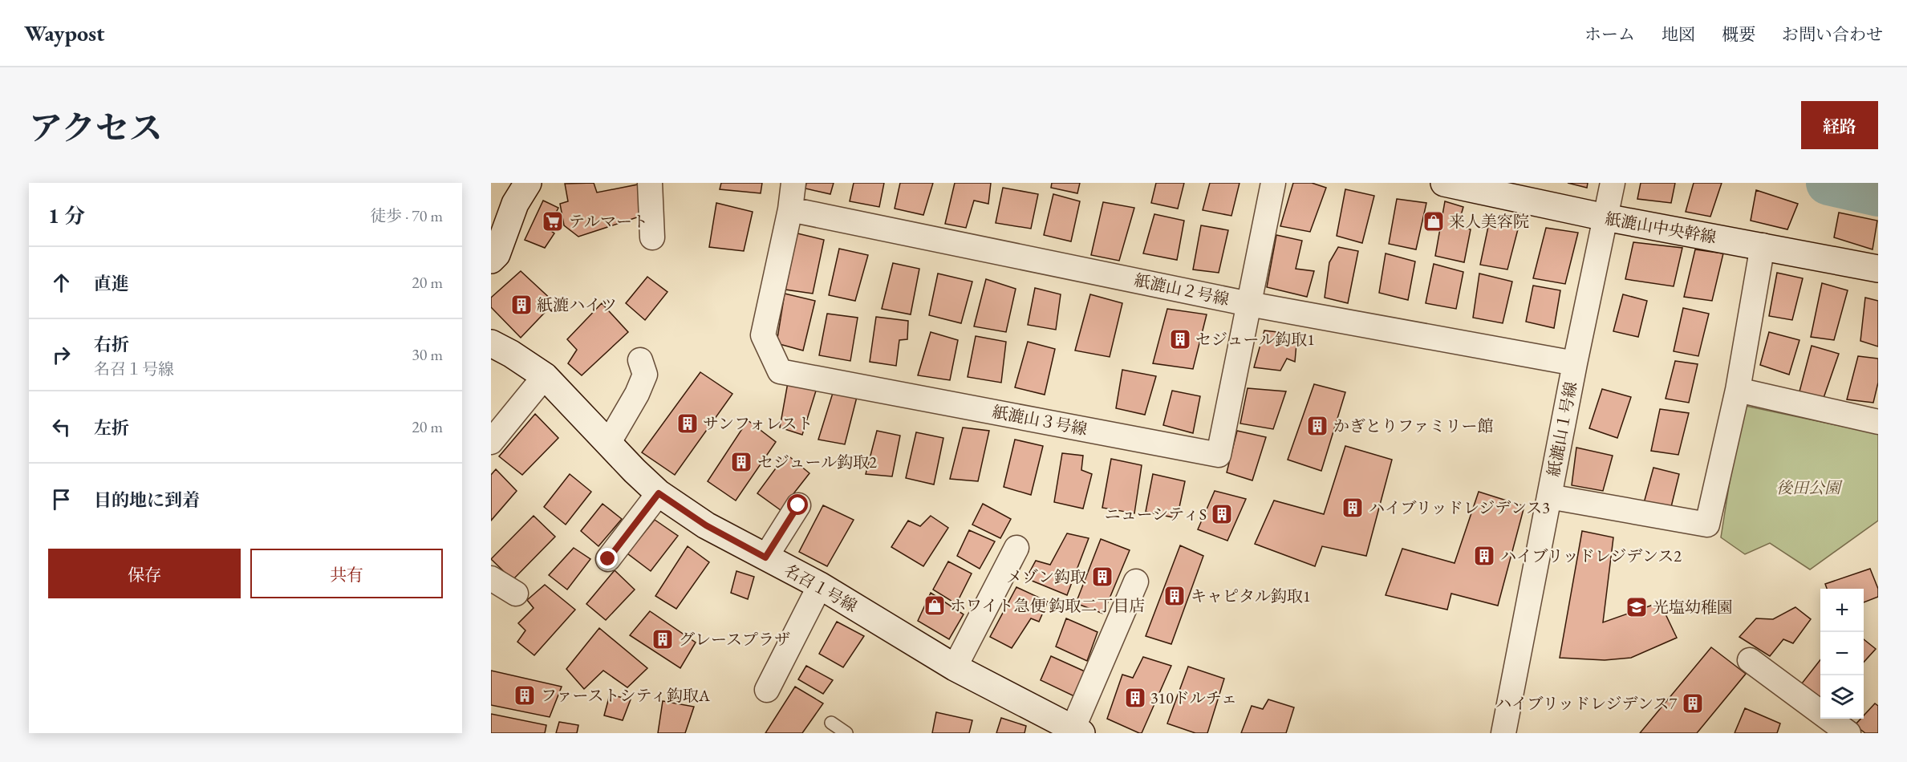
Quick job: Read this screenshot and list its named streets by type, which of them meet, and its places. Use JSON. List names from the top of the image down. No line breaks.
{"streets":{"street":["紙漉山中央幹線","紙漉山２号線","紙漉山３号線","紙漉山１号線","名召１号線"]},"crossings":[["紙漉山中央幹線","紙漉山１号線"],["紙漉山２号線","紙漉山３号線"],["紙漉山２号線","紙漉山１号線"]],"parks":["後田公園"],"places":{"supermarket":["テルマート"],"shop":["来人美容院","ホワイト急便 鈎取二丁目店"],"building":["紙漉ハイツ","セジュール鈎取1","サンフォレスト","かぎとりファミリー館","セジュール鈎取2","ハイブリッドレジデンス3","ニューシティS","ハイブリッドレジデンス2","メゾン鈎取","キャピタル鈎取1","グレースプラザ","ファーストシティ鈎取A","310ドルチェ","ハイブリッドレジデンス7"],"school or university":["光塩幼稚園"]},"page":{"header":"Waypost","nav":["ホーム","地図","概要","お問い合わせ"],"title":"アクセス","buttons":["経路",["保存","共有"]],"heading":["1 分","徒歩 · 70 m"],"list":[["直進","20 m"],["右折","名召１号線","30 m"],["左折","20 m"],"目的地に到着"],"map_buttons":["+","−"]}}
